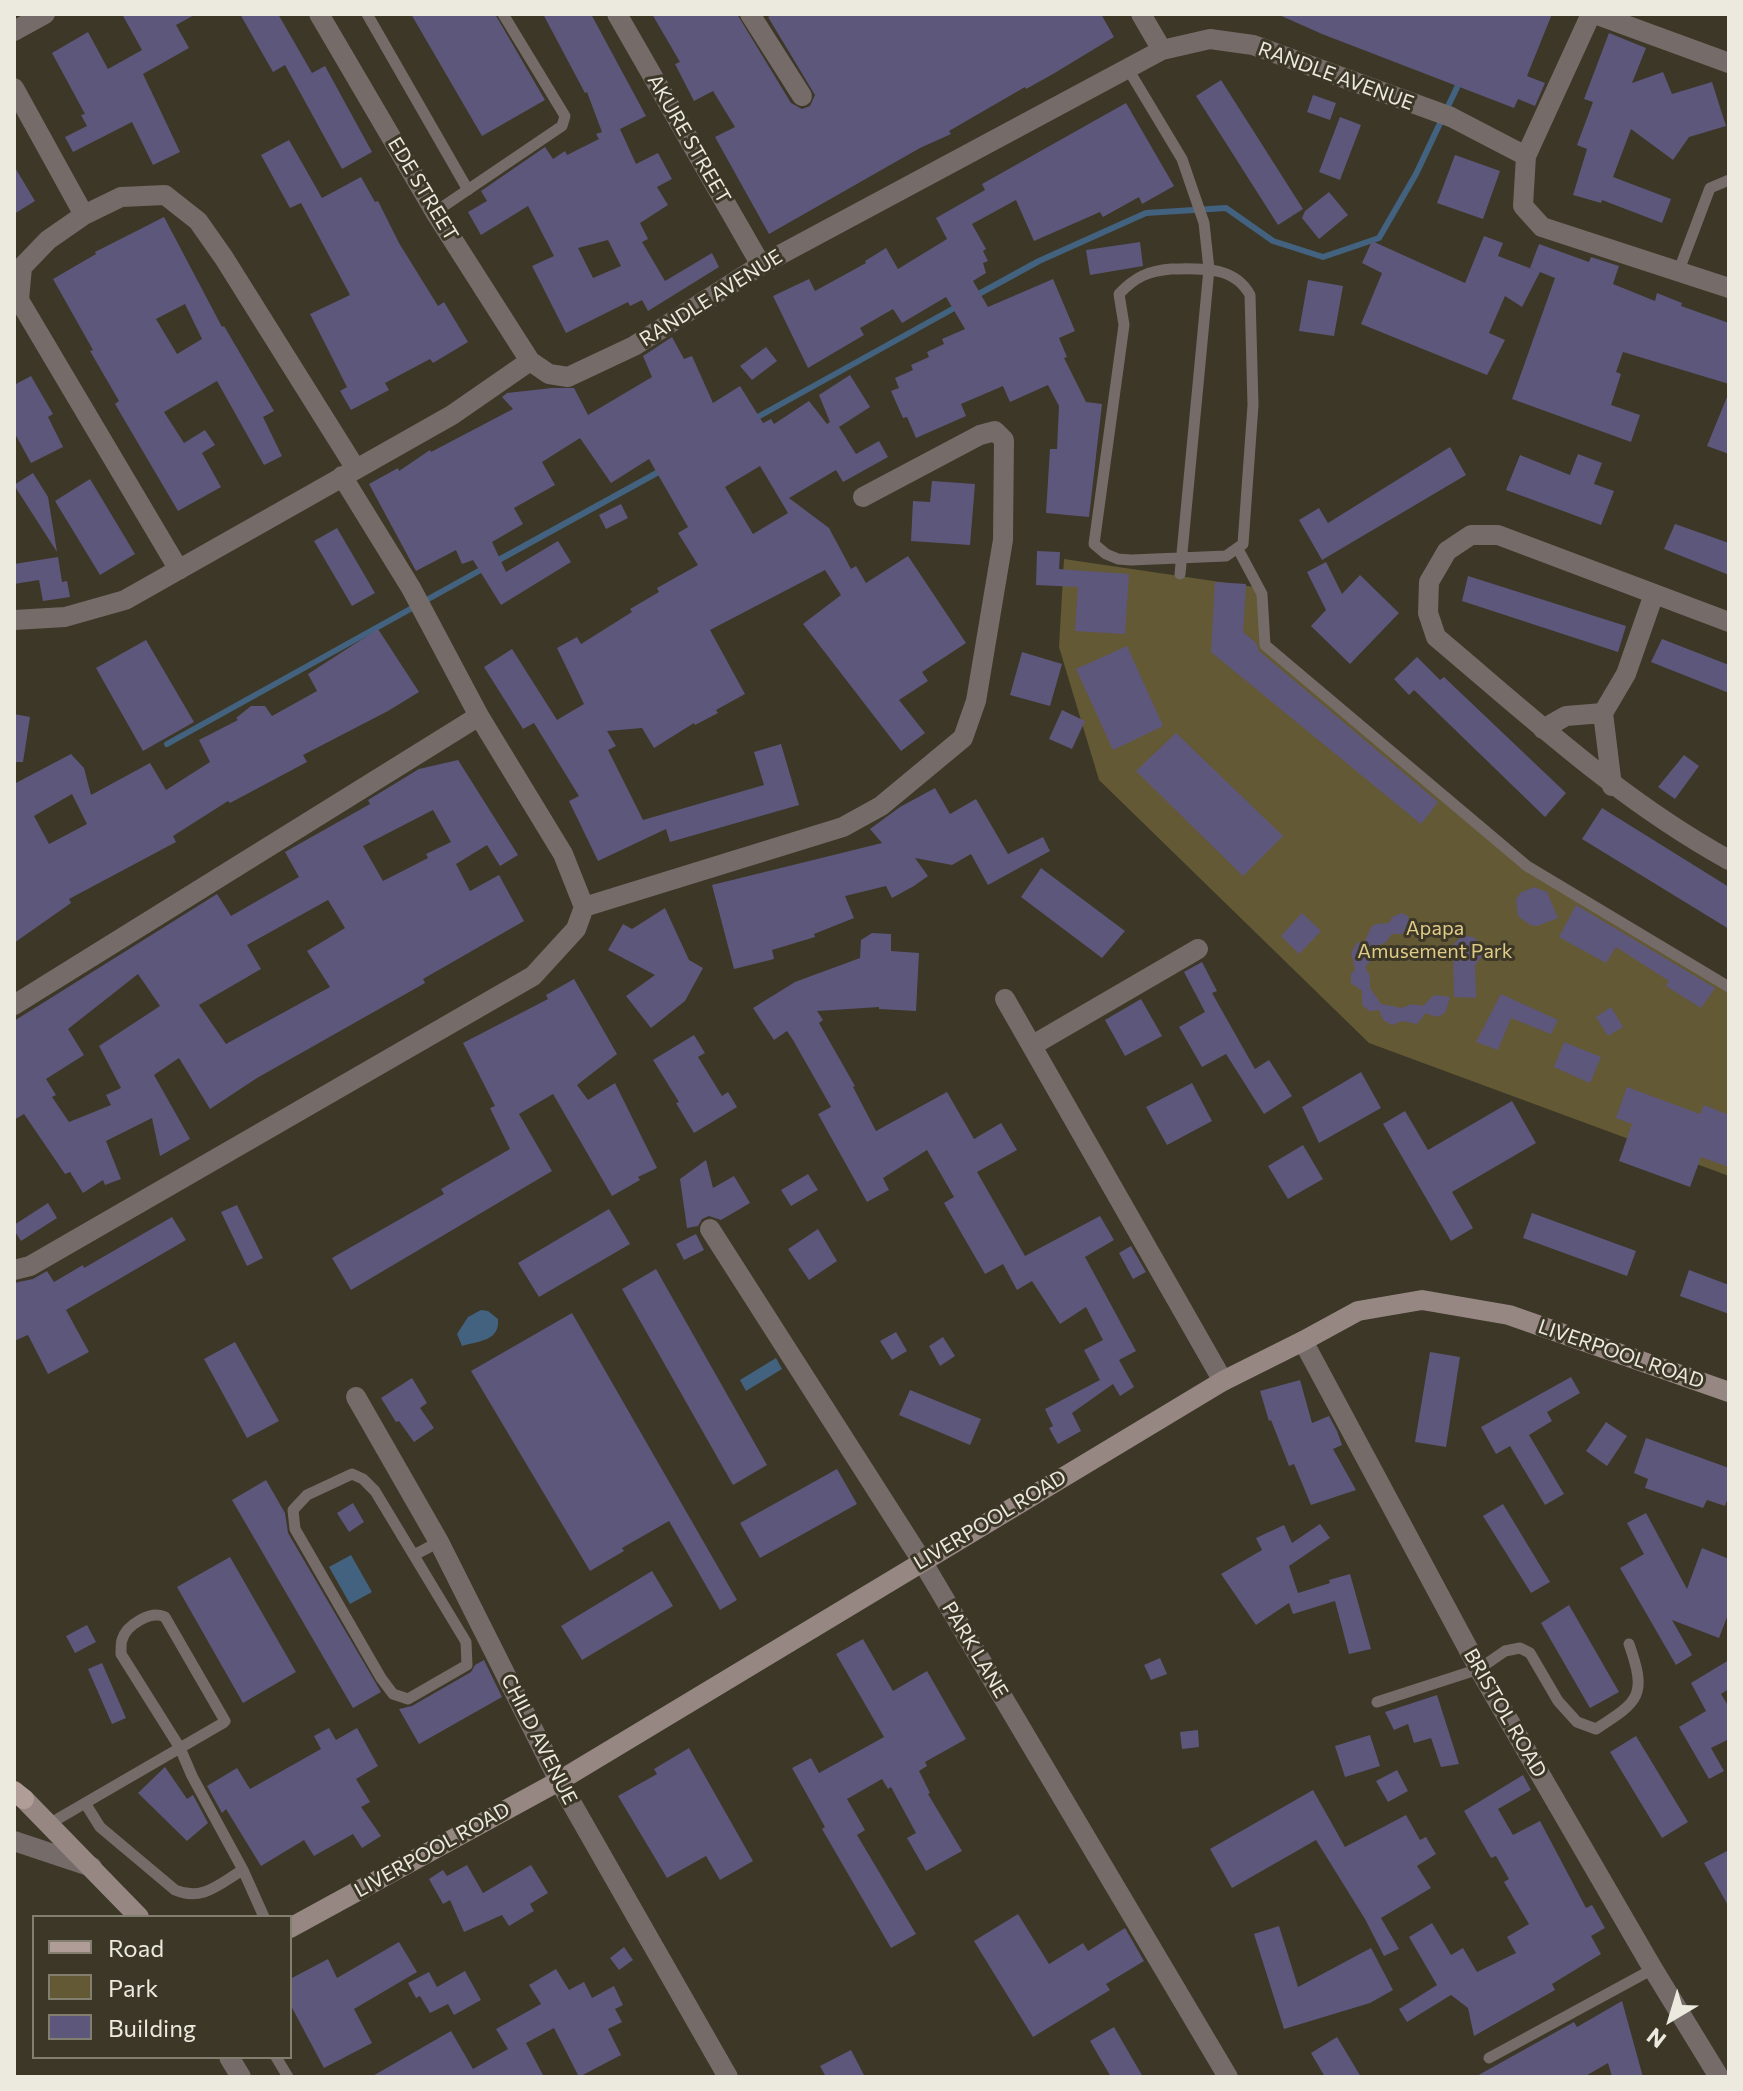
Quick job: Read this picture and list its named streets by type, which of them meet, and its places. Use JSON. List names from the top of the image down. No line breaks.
{"streets":{"main road":["LIVERPOOL ROAD"],"street":["RANDLE AVENUE","AKURE STREET","EDE STREET","PARK LANE","BRISTOL ROAD","CHILD AVENUE"]},"crossings":[["RANDLE AVENUE","AKURE STREET"],["RANDLE AVENUE","EDE STREET"],["LIVERPOOL ROAD","PARK LANE"],["LIVERPOOL ROAD","BRISTOL ROAD"],["LIVERPOOL ROAD","CHILD AVENUE"]],"parks":["Apapa Amusement Park"],"legend":["Road","Park","Building"],"north":"bottom left"}
